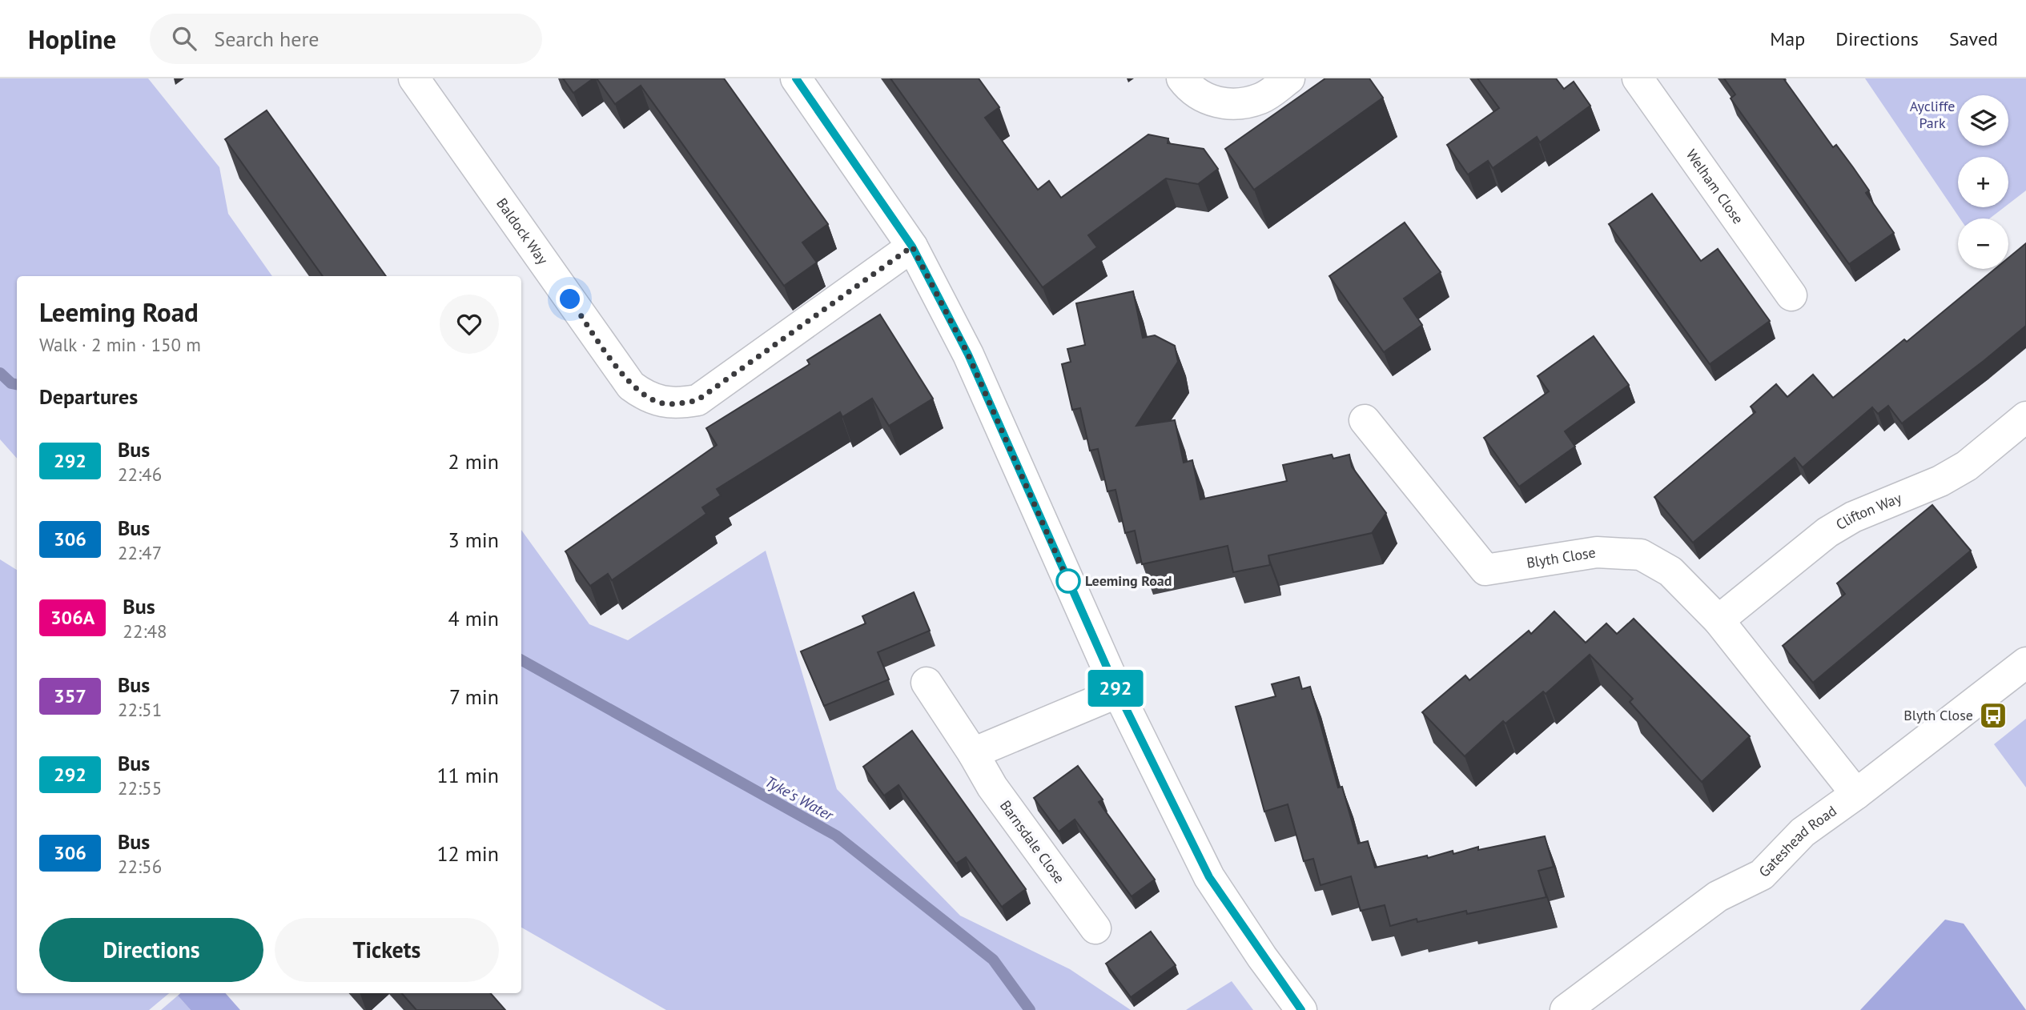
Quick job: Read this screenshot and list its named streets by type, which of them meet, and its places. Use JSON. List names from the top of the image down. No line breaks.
{"streets":{"street":["Welham Close","Baldock Way","Clifton Way","Blyth Close","Gateshead Road","Barnsdale Close"]},"crossings":[["Clifton Way","Blyth Close"],["Blyth Close","Gateshead Road"]],"water":["Tyke's Water"],"parks":["Aycliffe Park"],"places":{"other":["Leeming Road"],"bus stop":["Blyth Close"]},"lines":["bus line 292"],"page":{"header":"Hopline","search":"Search here","nav":["Map","Directions","Saved"],"on_map":"292","map_buttons":["+","−"],"heading":[["Leeming Road","Walk · 2 min · 150 m"],"Departures"],"list":[{"mark":"292","name":"Bus","note":"22:46","value":"2 min"},{"mark":"306","name":"Bus","note":"22:47","value":"3 min"},{"mark":"306A","name":"Bus","note":"22:48","value":"4 min"},{"mark":"357","name":"Bus","note":"22:51","value":"7 min"},{"mark":"292","name":"Bus","note":"22:55","value":"11 min"},{"mark":"306","name":"Bus","note":"22:56","value":"12 min"}],"buttons":["Directions","Tickets"]}}
